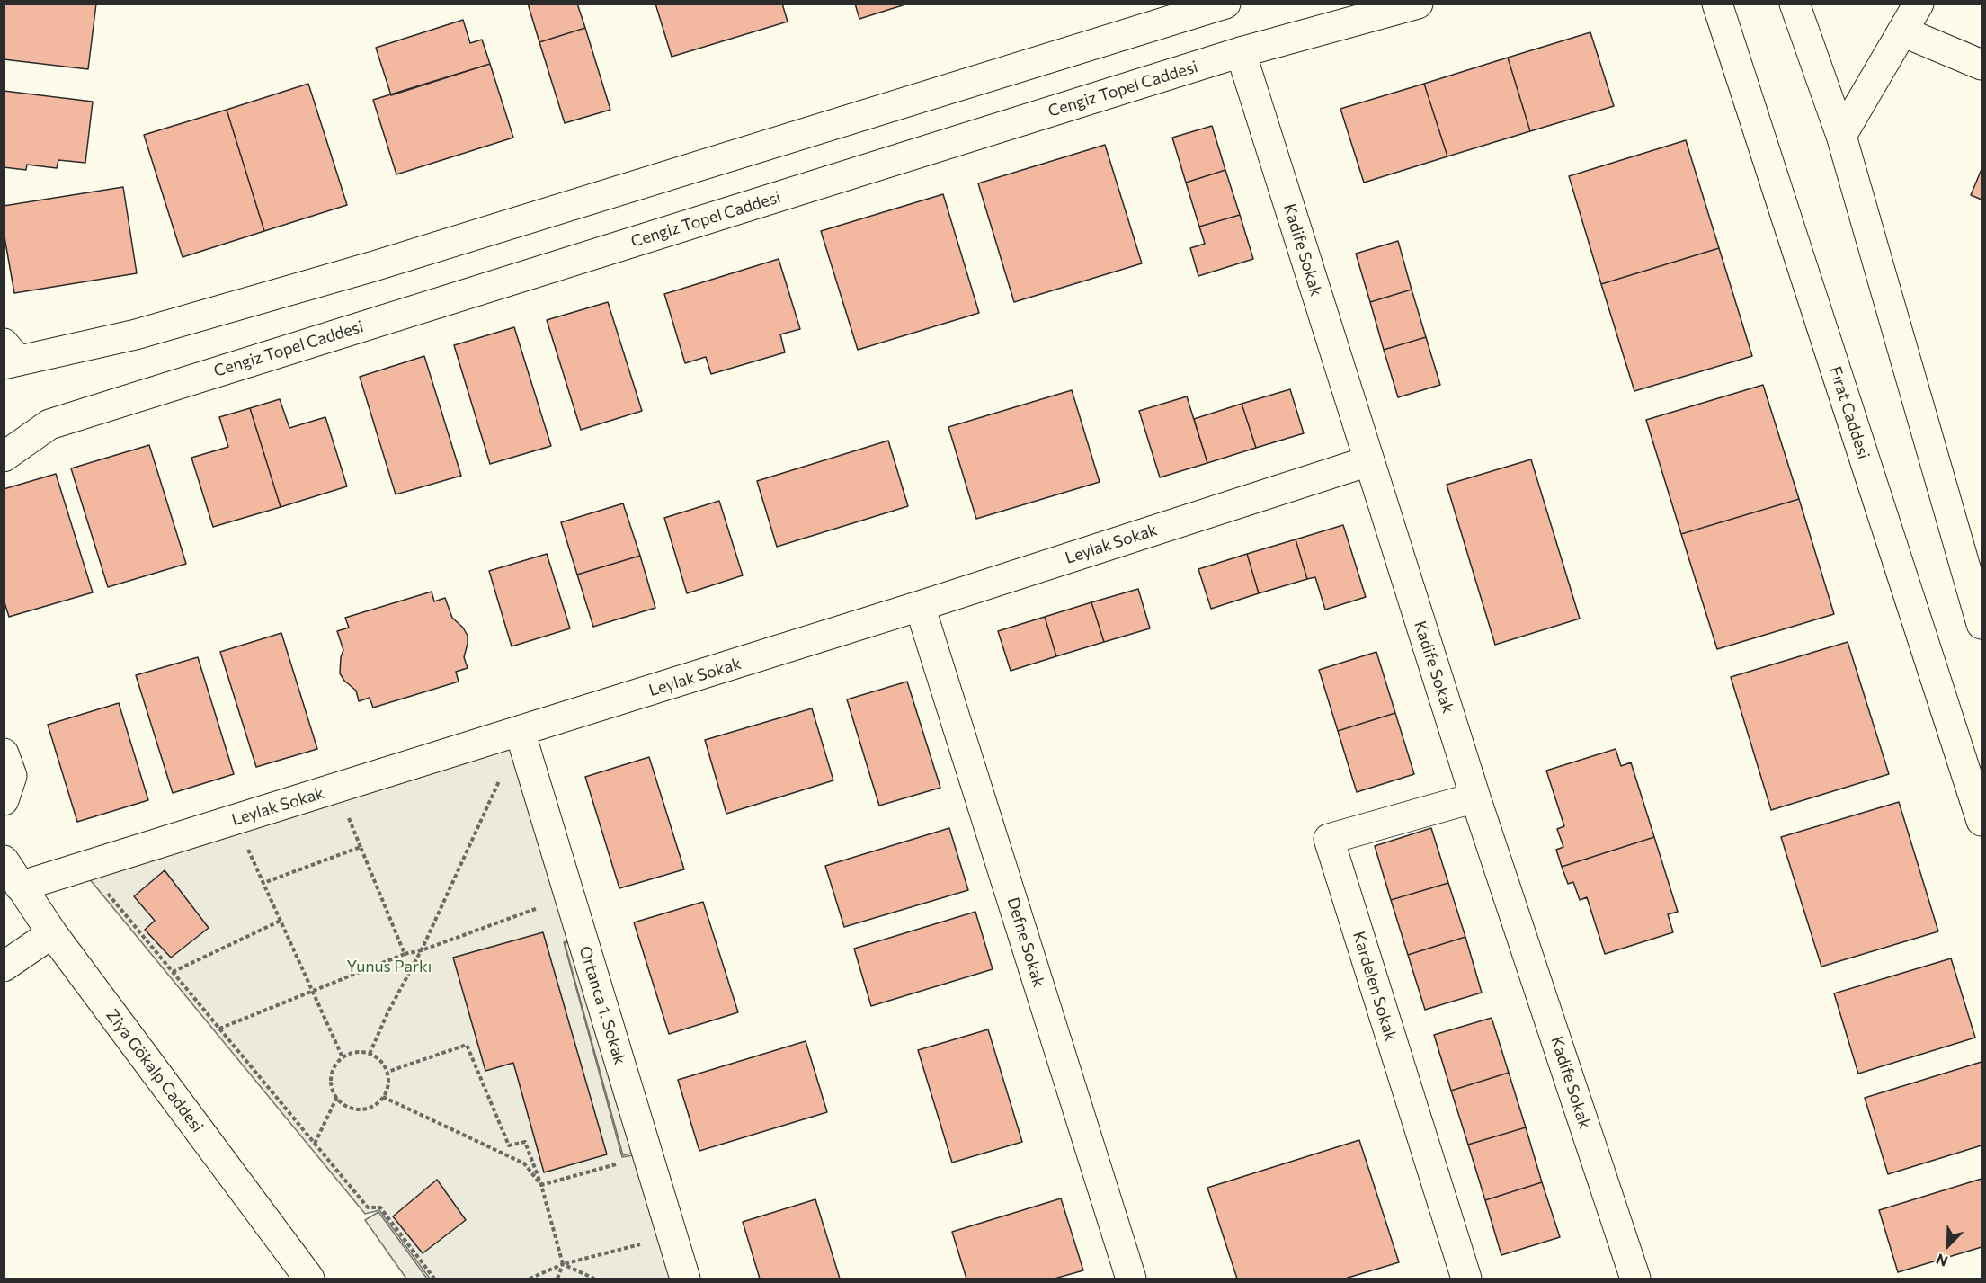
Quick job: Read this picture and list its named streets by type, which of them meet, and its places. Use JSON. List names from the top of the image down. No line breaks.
{"streets":{"street":["Cengiz Topel Caddesi","Kadife Sokak","Fırat Caddesi","Leylak Sokak","Defne Sokak","Kardelen Sokak","Ortanca 1. Sokak","Ziya Gökalp Caddesi"]},"crossings":[["Cengiz Topel Caddesi","Kadife Sokak"],["Kadife Sokak","Leylak Sokak"],["Kadife Sokak","Kardelen Sokak"],["Leylak Sokak","Defne Sokak"],["Leylak Sokak","Ortanca 1. Sokak"],["Leylak Sokak","Ziya Gökalp Caddesi"]],"parks":["Yunus Parkı"],"north":"bottom left"}
